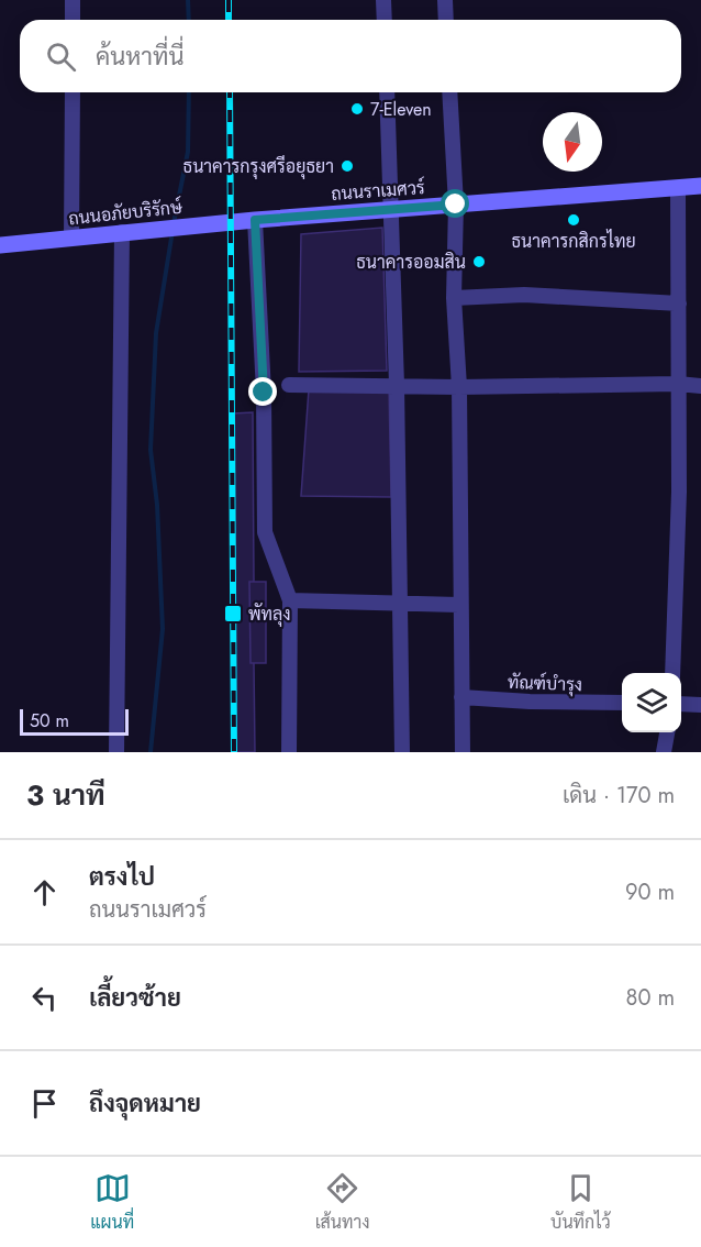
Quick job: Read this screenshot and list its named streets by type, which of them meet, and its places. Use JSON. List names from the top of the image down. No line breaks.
{"streets":{"main road":["ถนนราเมศวร์","ถนนอภัยบริรักษ์"],"street":["ทัณฑ์บำรุง"]},"crossings":[["ถนนราเมศวร์","ถนนอภัยบริรักษ์"]],"places":{"other":["7-Eleven","ธนาคารกรุงศรีอยุธยา","ธนาคารกสิกรไทย","ธนาคารออมสิน"],"transit":["พัทลุง"]},"scale_bar":"50 m","north":"bottom","page":{"search":"ค้นหาที่นี่","scale":"50 m","heading":["3 นาที","เดิน · 170 m"],"list":[["ตรงไป","ถนนราเมศวร์","90 m"],["เลี้ยวซ้าย","80 m"],"ถึงจุดหมาย"],"nav":["แผนที่","เส้นทาง","บันทึกไว้"]}}
